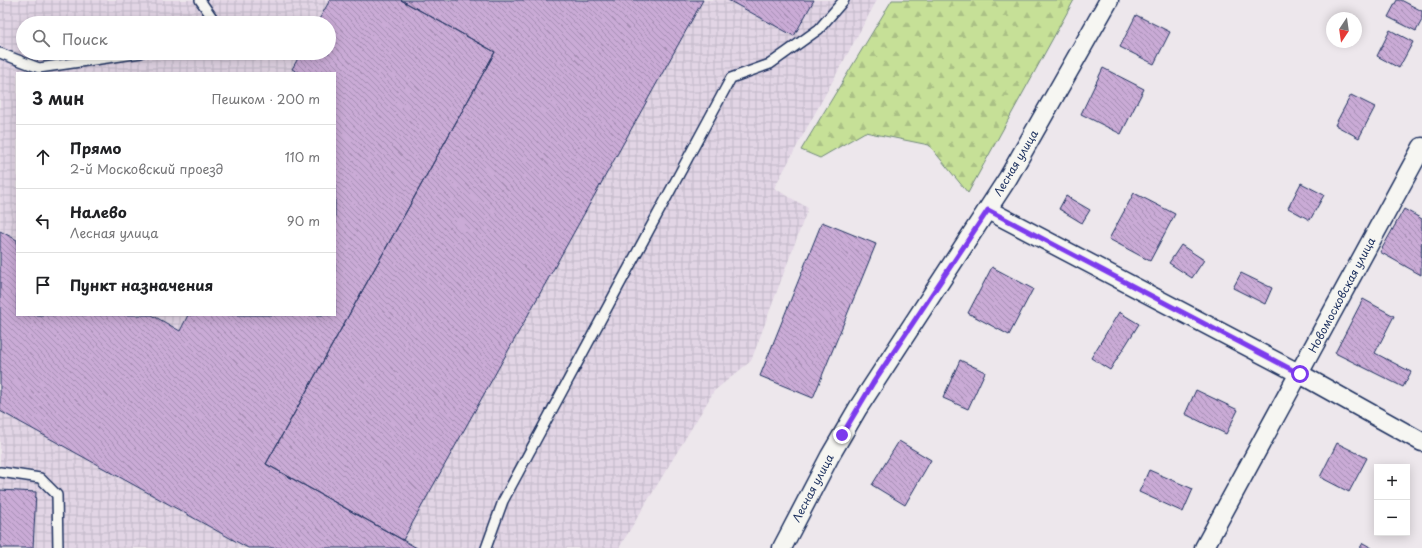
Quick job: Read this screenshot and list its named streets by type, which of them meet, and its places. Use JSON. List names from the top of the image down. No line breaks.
{"streets":{"street":["Лесная улица","Новомосковская улица"]},"north":"bottom","page":{"search":"Поиск","heading":["3 мин","Пешком · 200 m"],"list":[["Прямо","2-й Московский проезд","110 m"],["Налево","Лесная улица","90 m"],"Пункт назначения"],"map_buttons":["+","−"]}}
